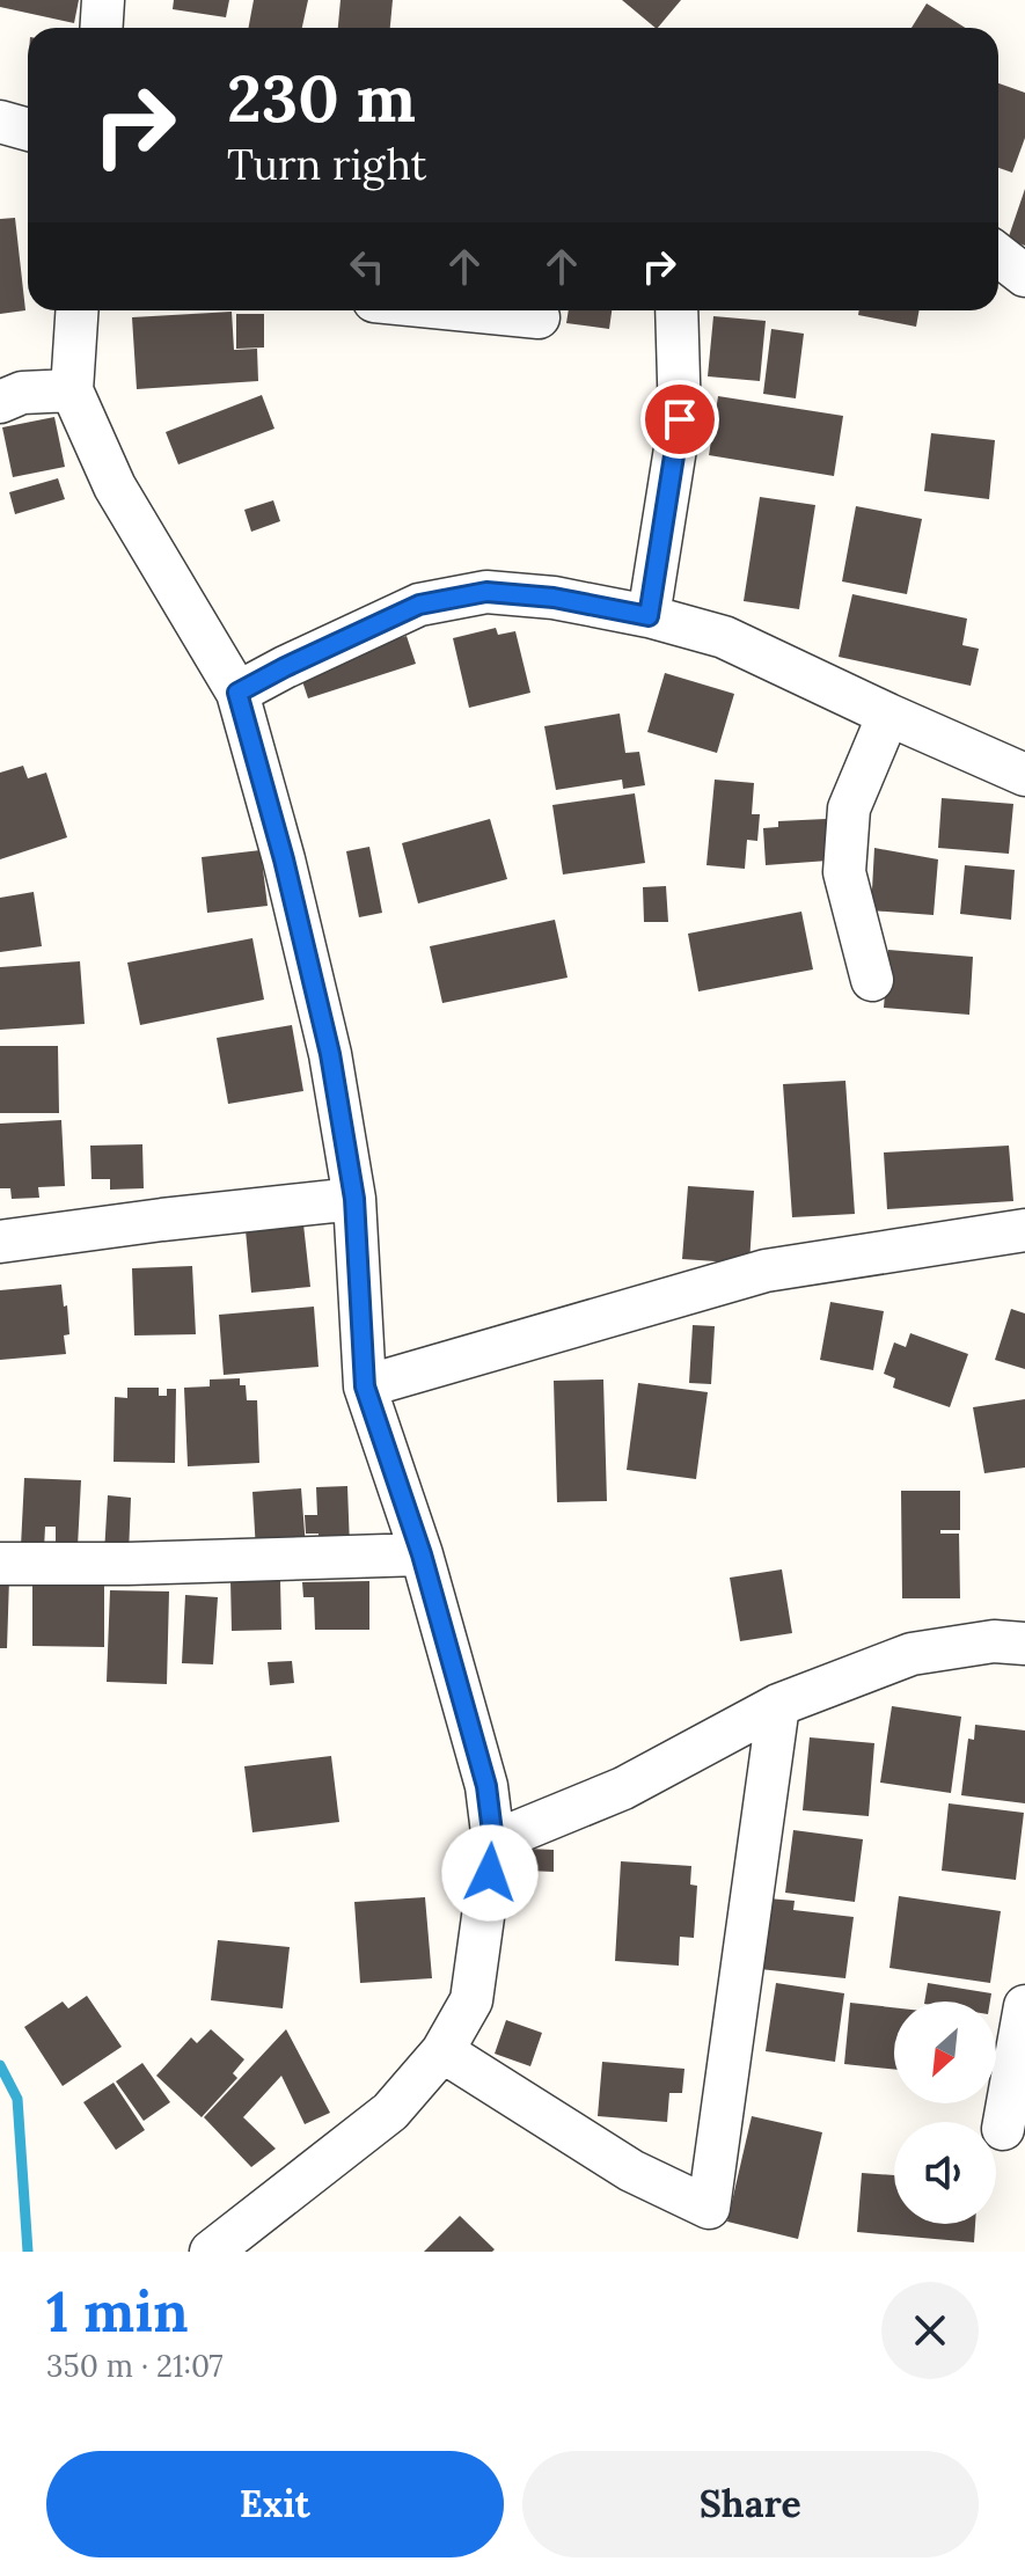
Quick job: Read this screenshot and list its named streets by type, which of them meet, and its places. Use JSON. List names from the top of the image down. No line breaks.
{"north":"bottom left","page":{"turn":["230 m","Turn right"],"heading":["1 min","350 m · 21:07"],"buttons":["Exit","Share"]}}
